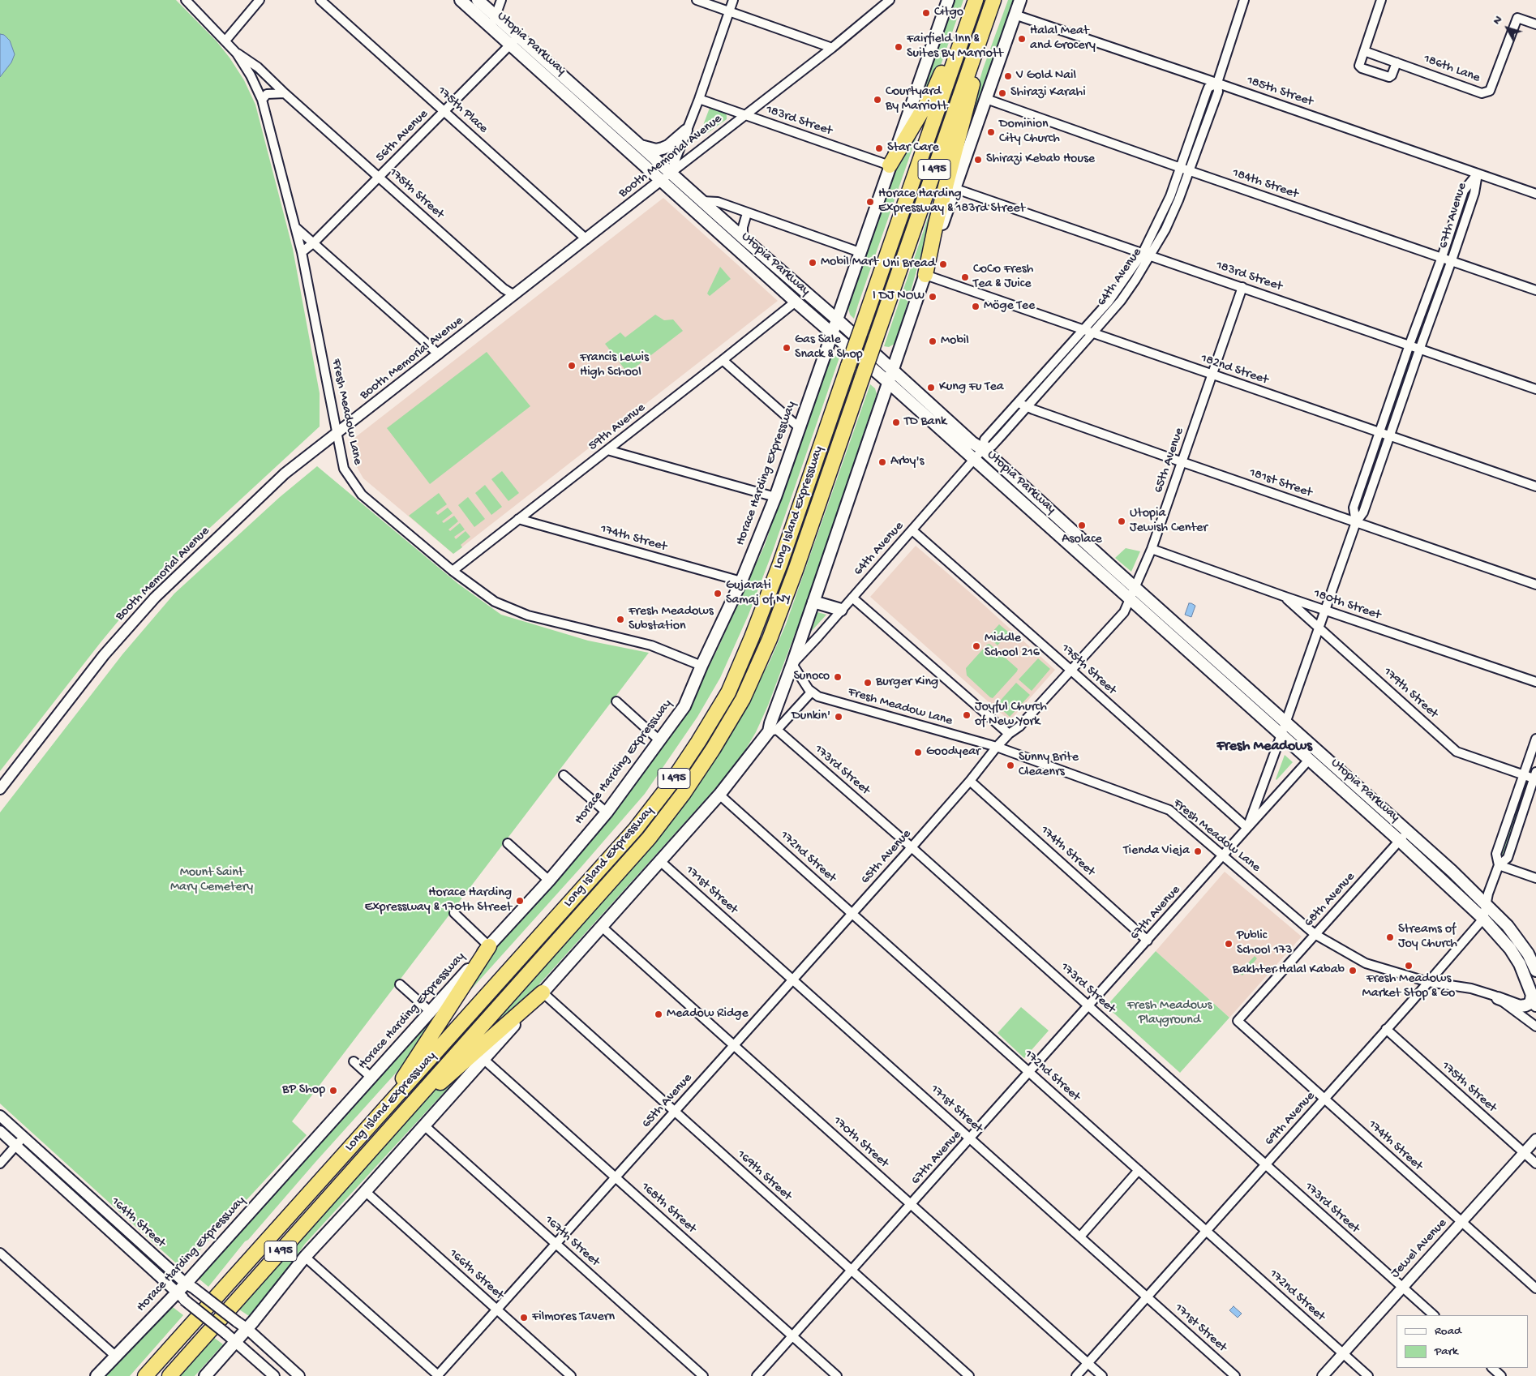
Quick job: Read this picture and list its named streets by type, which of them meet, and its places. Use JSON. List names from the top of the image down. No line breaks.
{"streets":{"highway":["I 495","Long Island Expressway"],"main road":["Utopia Parkway","Horace Harding Expressway"],"street":["186th Lane","185th Street","175th Place","183rd Street","56th Avenue","Booth Memorial Avenue","184th Street","175th Street","67th Avenue","64th Avenue","182nd Street","Fresh Meadow Lane","59th Avenue","65th Avenue","181st Street","174th Street","180th Street","179th Street","173rd Street","172nd Street","171st Street","68th Avenue","69th Avenue","170th Street","169th Street","168th Street","164th Street","167th Street","Jewel Avenue","166th Street"]},"crossings":[["Utopia Parkway","56th Avenue"],["Utopia Parkway","Booth Memorial Avenue"],["Utopia Parkway","67th Avenue"],["Utopia Parkway","64th Avenue"],["Utopia Parkway","59th Avenue"],["Utopia Parkway","65th Avenue"],["Utopia Parkway","Horace Harding Expressway"],["Utopia Parkway","68th Avenue"],["Utopia Parkway","69th Avenue"],["185th Street","67th Avenue"],["185th Street","64th Avenue"],["175th Place","56th Avenue"],["175th Place","Booth Memorial Avenue"],["183rd Street","Booth Memorial Avenue"],["183rd Street","67th Avenue"],["183rd Street","64th Avenue"],["183rd Street","65th Avenue"],["183rd Street","Horace Harding Expressway"],["56th Avenue","175th Street"],["56th Avenue","Fresh Meadow Lane"],["Booth Memorial Avenue","175th Street"],["Booth Memorial Avenue","Fresh Meadow Lane"],["184th Street","67th Avenue"],["184th Street","64th Avenue"],["175th Street","67th Avenue"],["175th Street","64th Avenue"],["175th Street","Fresh Meadow Lane"],["175th Street","65th Avenue"],["175th Street","69th Avenue"],["175th Street","Jewel Avenue"],["67th Avenue","182nd Street"],["67th Avenue","Fresh Meadow Lane"],["67th Avenue","181st Street"],["67th Avenue","174th Street"],["67th Avenue","180th Street"],["67th Avenue","179th Street"],["67th Avenue","173rd Street"],["67th Avenue","172nd Street"],["67th Avenue","171st Street"],["67th Avenue","170th Street"],["67th Avenue","169th Street"],["67th Avenue","168th Street"],["64th Avenue","182nd Street"],["64th Avenue","181st Street"],["182nd Street","65th Avenue"],["Fresh Meadow Lane","59th Avenue"],["Fresh Meadow Lane","65th Avenue"],["Fresh Meadow Lane","Horace Harding Expressway"],["Fresh Meadow Lane","68th Avenue"],["Fresh Meadow Lane","69th Avenue"],["59th Avenue","174th Street"],["65th Avenue","181st Street"],["65th Avenue","174th Street"],["65th Avenue","180th Street"],["65th Avenue","173rd Street"],["65th Avenue","172nd Street"],["65th Avenue","171st Street"],["65th Avenue","170th Street"],["65th Avenue","169th Street"],["65th Avenue","168th Street"],["65th Avenue","167th Street"],["65th Avenue","166th Street"],["Horace Harding Expressway","174th Street"],["Horace Harding Expressway","164th Street"],["174th Street","68th Avenue"],["174th Street","69th Avenue"],["174th Street","Jewel Avenue"],["180th Street","179th Street"],["173rd Street","69th Avenue"],["173rd Street","Jewel Avenue"],["172nd Street","69th Avenue"],["172nd Street","Jewel Avenue"],["171st Street","69th Avenue"],["69th Avenue","170th Street"]],"districts":["Fresh Meadows"],"parks":["Mount Saint Mary Cemetery","Fresh Meadows Playground"],"places":["Citgo","Halal Meat and Grocery","Fairfield Inn & Suites By Marriott","V Gold Nail","Shirazi Karahi","Courtyard By Marriott","Dominion City Church","Star Care","Shirazi Kebab House","Horace Harding Expressway & 183rd Street","Mobil Mart","Uni Bread","CoCo Fresh Tea & Juice","I DJ NOW","Möge Tee","Mobil","Gas Sale Snack & Shop","Francis Lewis High School","Kung Fu Tea","TD Bank","Arby's","Utopia Jewish Center","Asolace","Gujarati Samaj of NY","Fresh Meadows Substation","Middle School 216","Sunoco","Burger King","Joyful Church of New York","Dunkin'","Goodyear","Sunny Brite Cleaenrs","Tienda Vieja","Horace Harding Expressway & 170th Street","Streams of Joy Church","Public School 173","Fresh Meadows Market Stop & Go","Bakhter Halal Kabab","Meadow Ridge","BP Shop","Filmores Tavern"],"legend":["Road","Park"],"north":"top left"}
